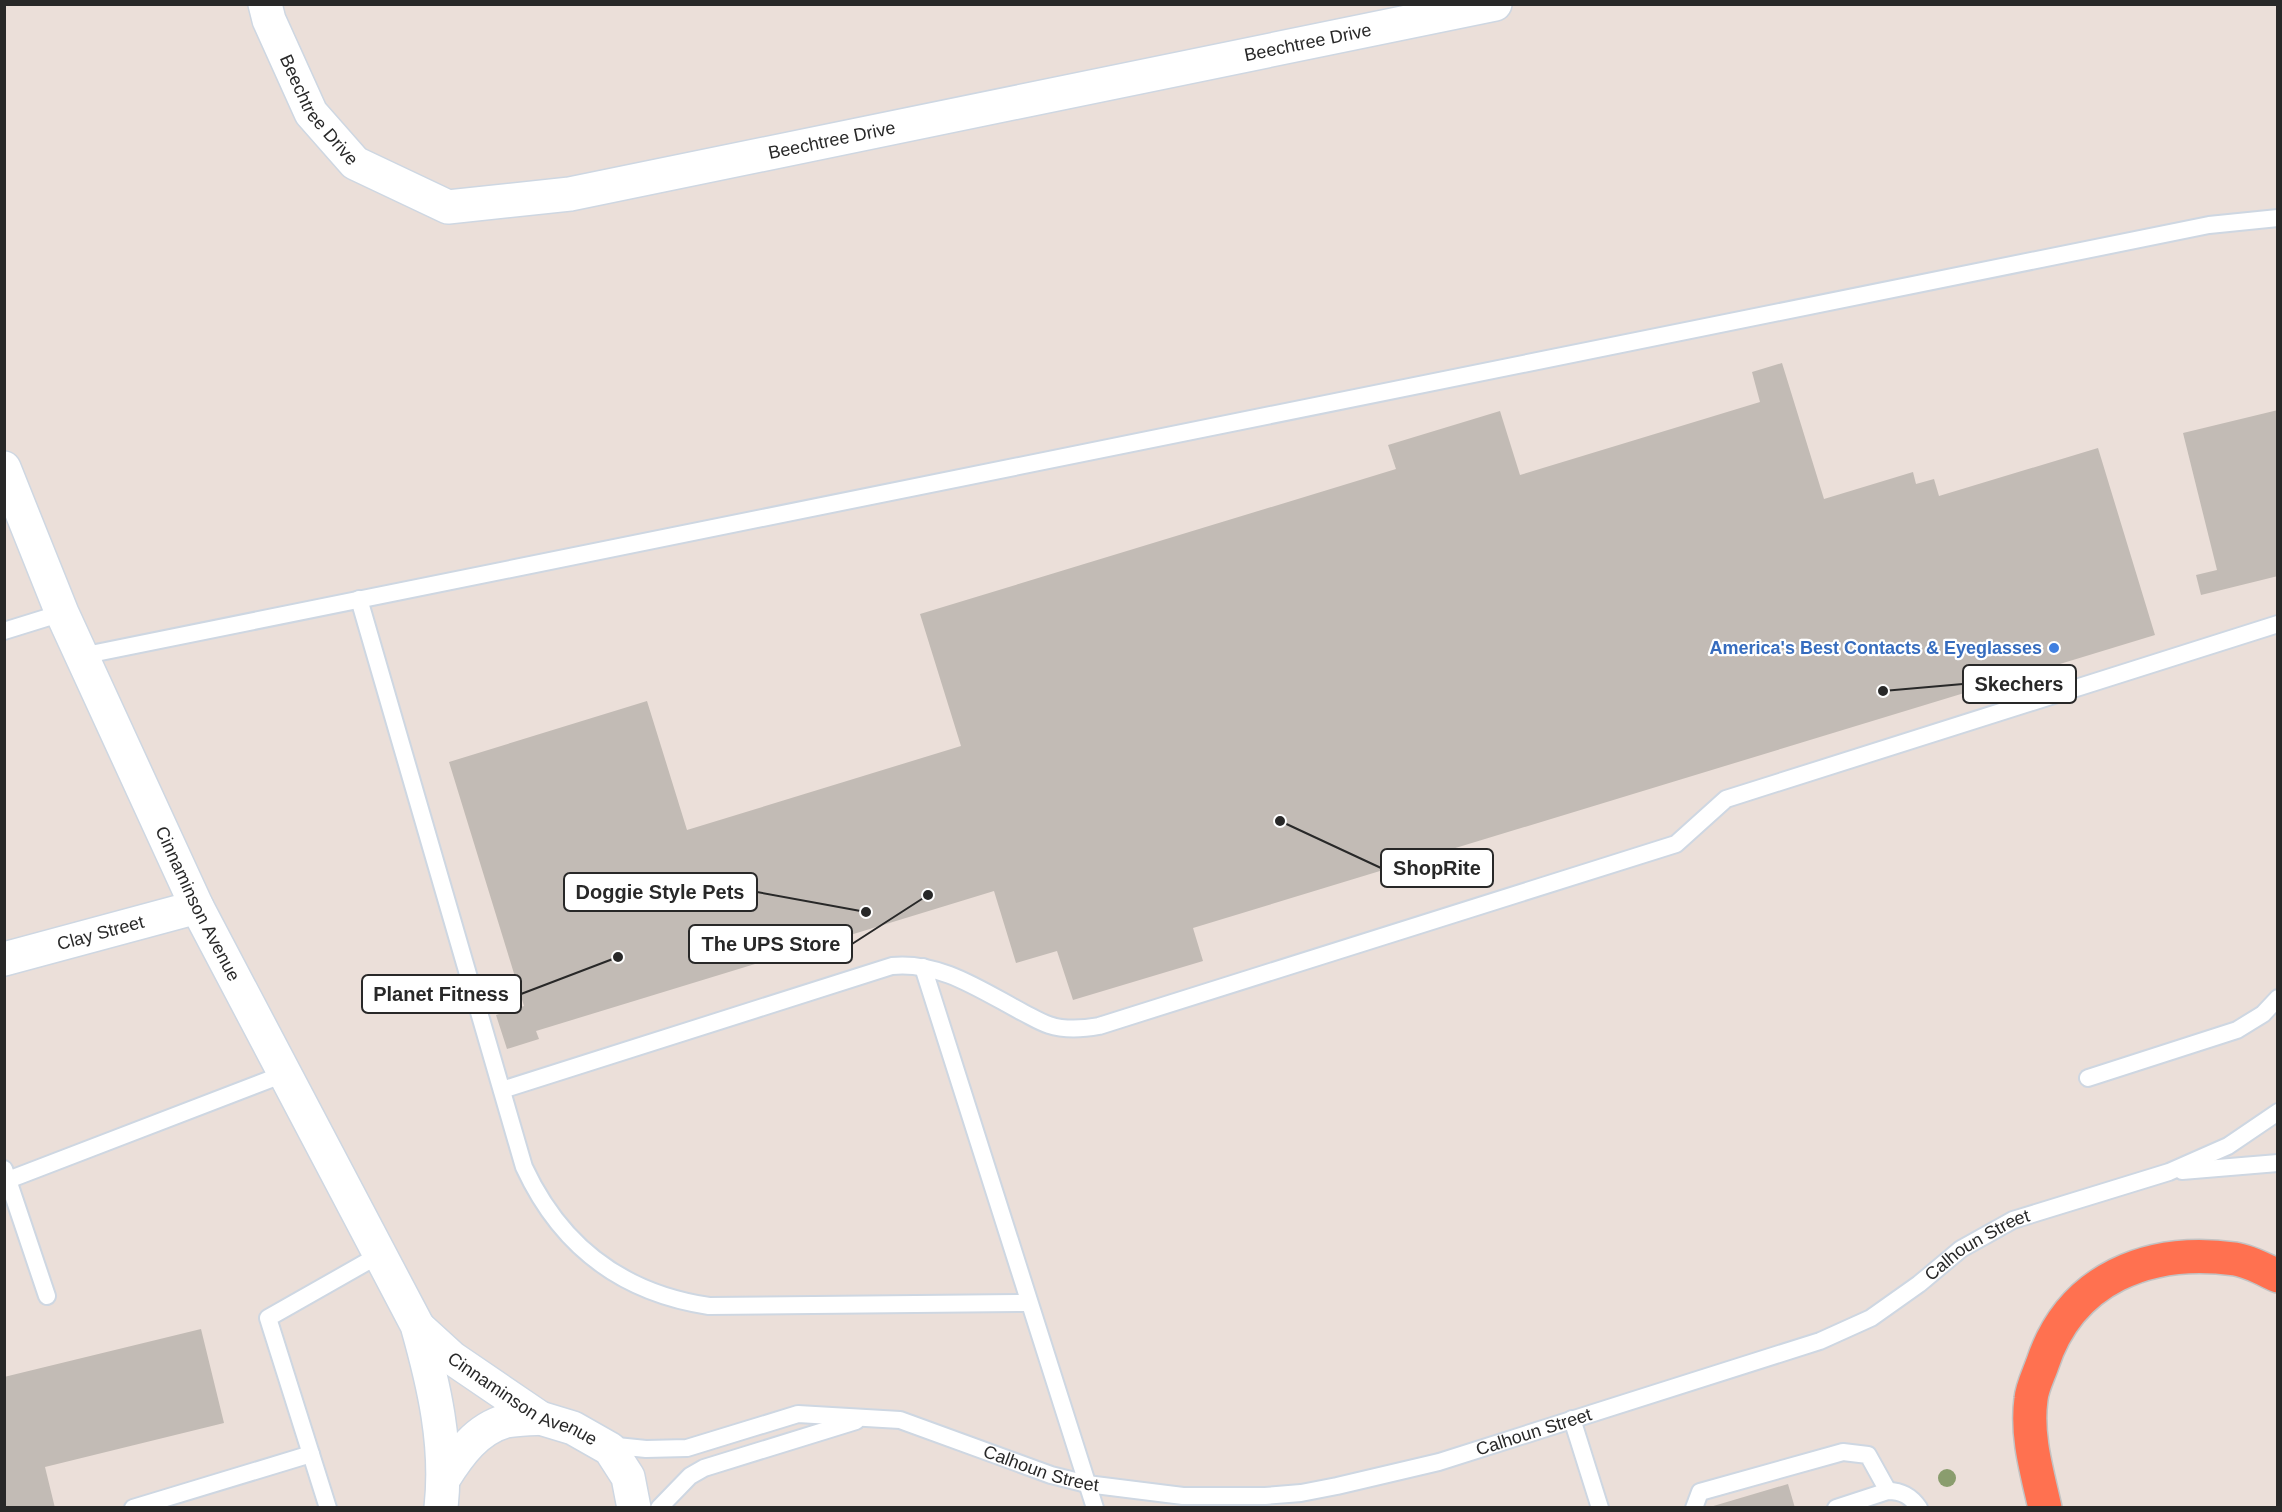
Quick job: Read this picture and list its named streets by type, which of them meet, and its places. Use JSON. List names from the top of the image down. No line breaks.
{"streets":{"main road":["Beechtree Drive","Cinnaminson Avenue","Clay Street"],"lane":["Calhoun Street"]},"crossings":[["Cinnaminson Avenue","Clay Street"],["Cinnaminson Avenue","Calhoun Street"]],"places":["America's Best Contacts & Eyeglasses","Skechers","ShopRite","The UPS Store","Doggie Style Pets","Planet Fitness"]}
